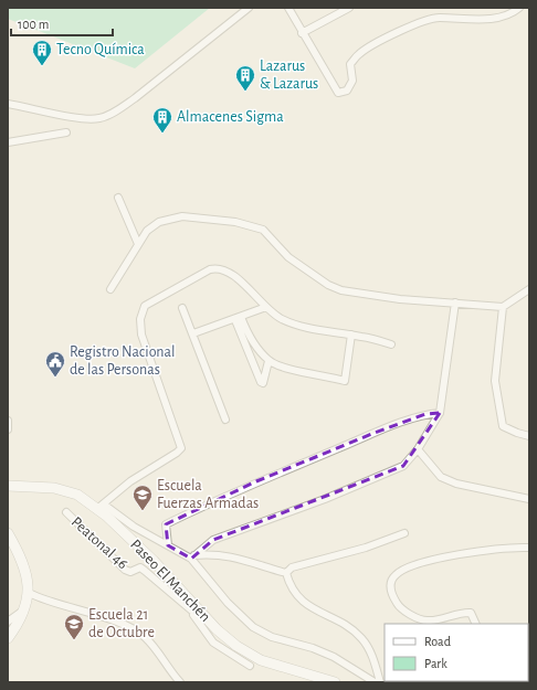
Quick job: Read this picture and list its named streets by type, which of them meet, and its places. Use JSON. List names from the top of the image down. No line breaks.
{"streets":{"street":["Peatonal 46","Paseo El Manchén"]},"crossings":[["Peatonal 46","Paseo El Manchén"]],"places":{"building":["Tecno Química","Lazarus & Lazarus","Almacenes Sigma"],"public building":["Registro Nacional de las Personas"],"school or university":["Escuela Fuerzas Armadas","Escuela 21 de Octubre"]},"legend":["Road","Park"],"scale_bar":"100 m"}
